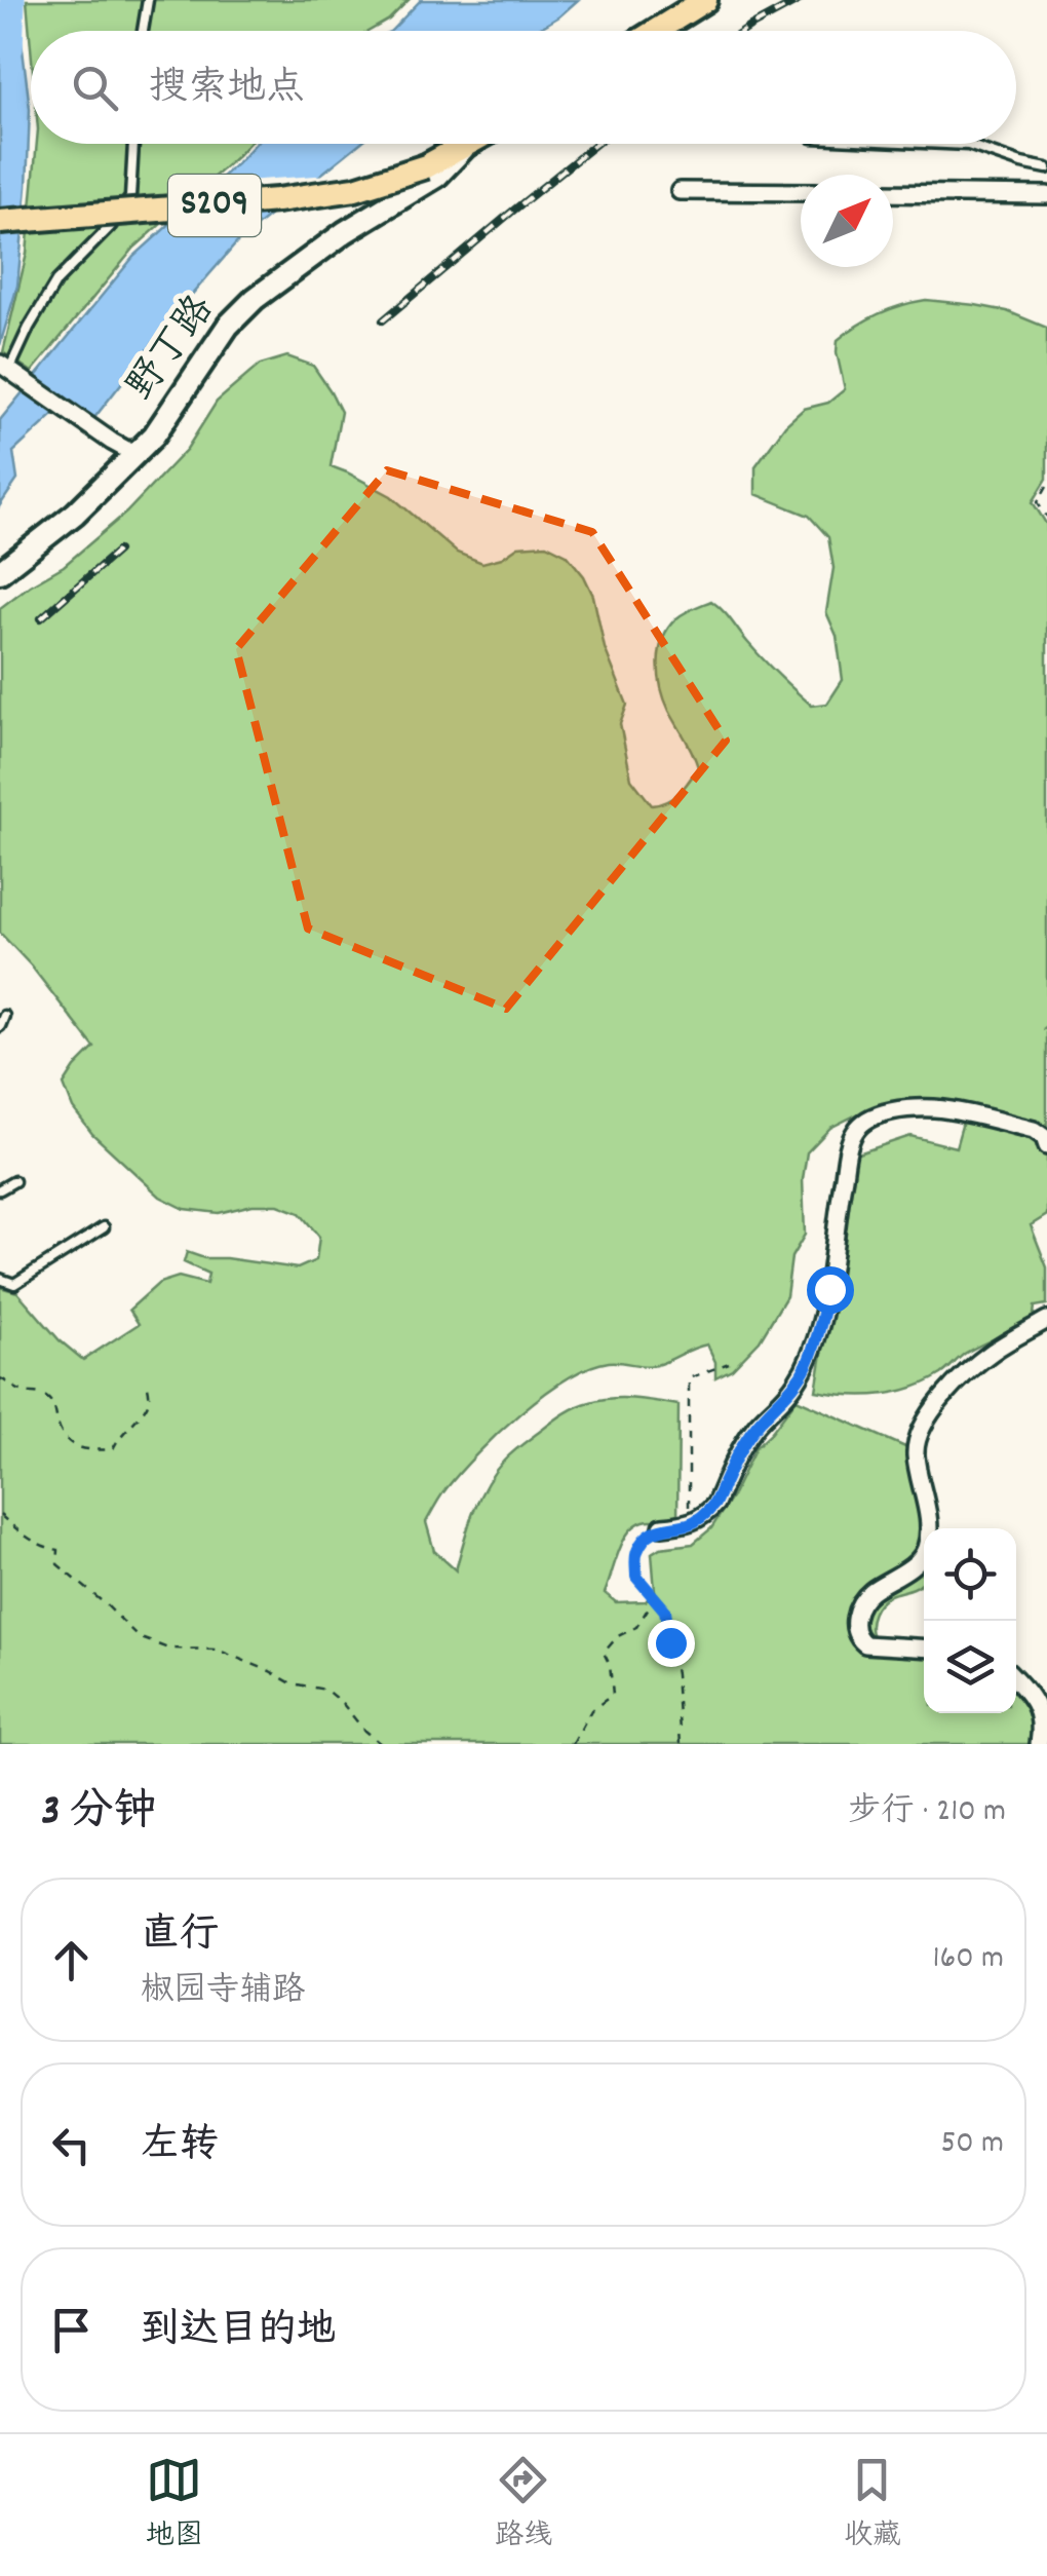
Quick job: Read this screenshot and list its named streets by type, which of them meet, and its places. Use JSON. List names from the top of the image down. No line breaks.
{"streets":{"main road":["S209","野丁路"]},"crossings":[["S209","野丁路"]],"north":"top right","page":{"search":"搜索地点","heading":["3 分钟","步行 · 210 m"],"list":[["直行","椒园寺辅路","160 m"],["左转","50 m"],"到达目的地"],"nav":["地图","路线","收藏"]}}
